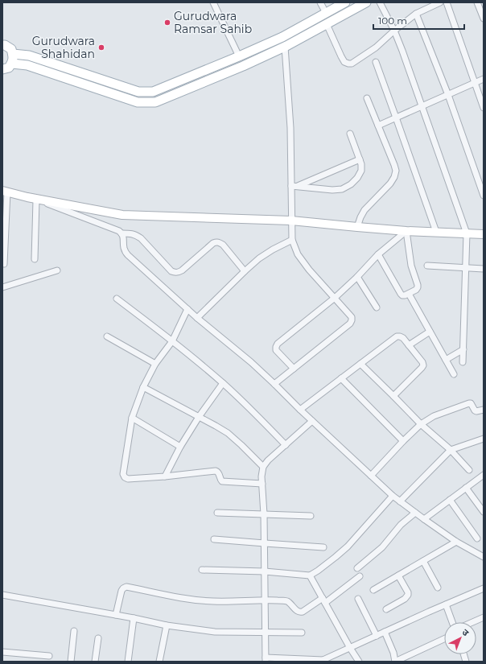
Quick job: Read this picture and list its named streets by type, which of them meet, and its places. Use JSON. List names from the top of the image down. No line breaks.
{"places":["Gurudwara Ramsar Sahib","Gurudwara Shahidan"],"scale_bar":"100 m","north":"top right"}
